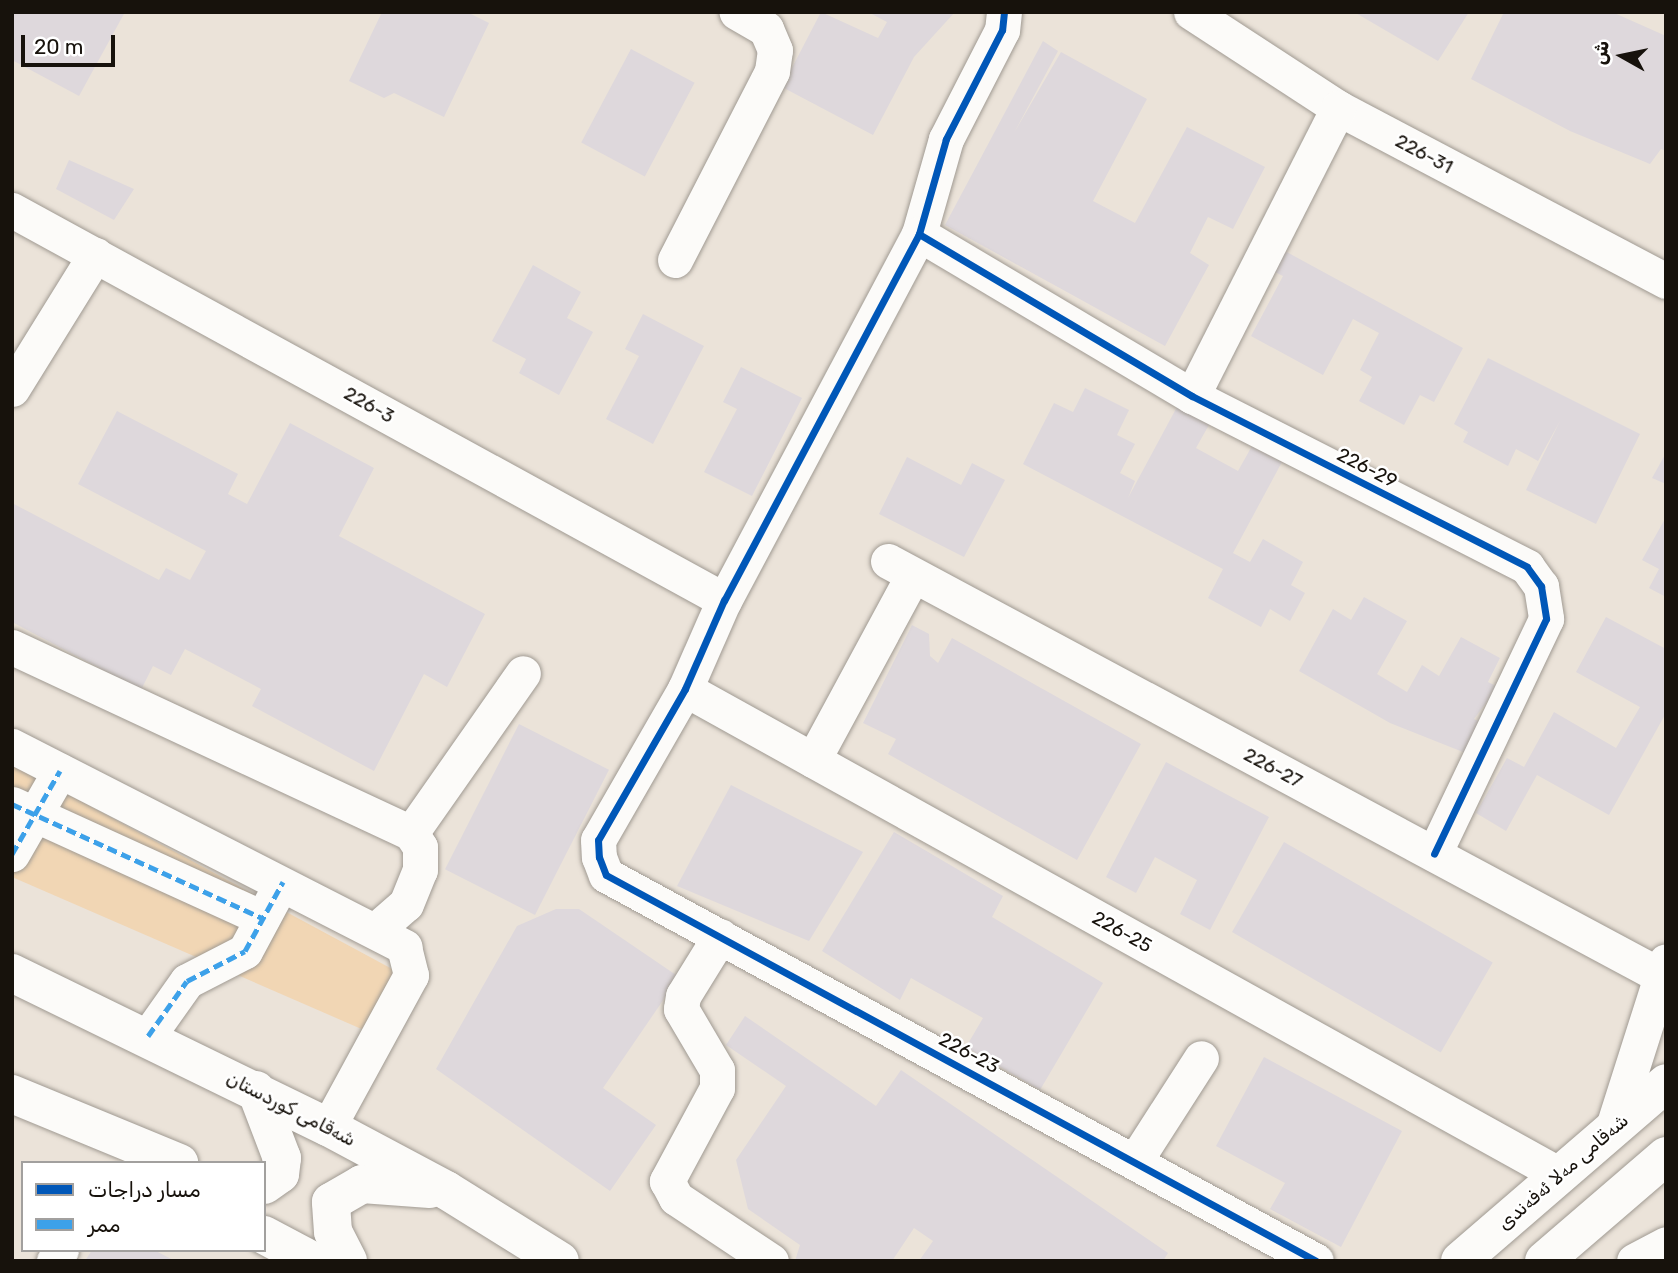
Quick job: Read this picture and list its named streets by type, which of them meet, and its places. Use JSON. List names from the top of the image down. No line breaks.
{"streets":{"main road":["شەقامی کوردستان","شەقامی مەلا ئەفەندی"],"street":["226-31","226-3","226-29","226-27","226-25","226-23"]},"crossings":[["226-29","226-27"],["226-27","226-25"],["226-25","226-23"],["226-25","شەقامی مەلا ئەفەندی"]],"legend":["مسار دراجات","ممر"],"scale_bar":"20 m","north":"left"}
